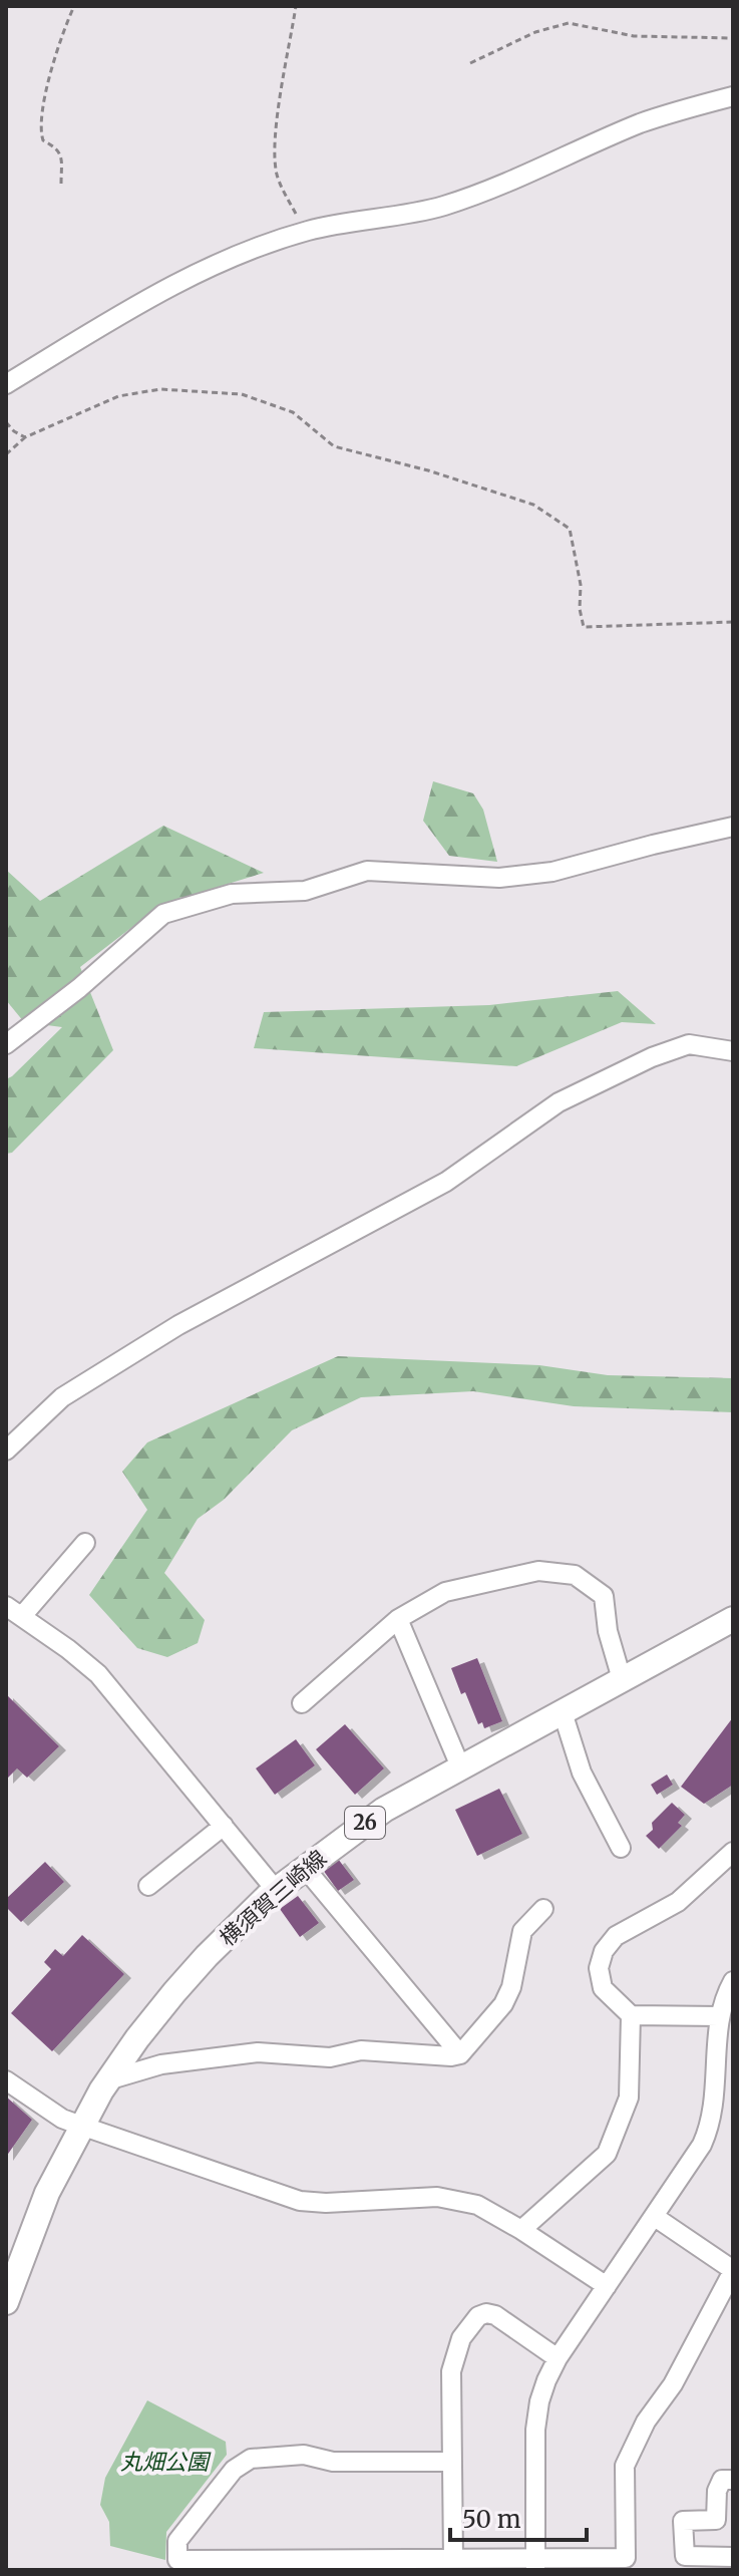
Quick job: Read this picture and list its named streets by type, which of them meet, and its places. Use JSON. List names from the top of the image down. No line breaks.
{"streets":{"main road":["26","横須賀三崎線"]},"parks":["丸畑公園"],"scale_bar":"50 m"}
